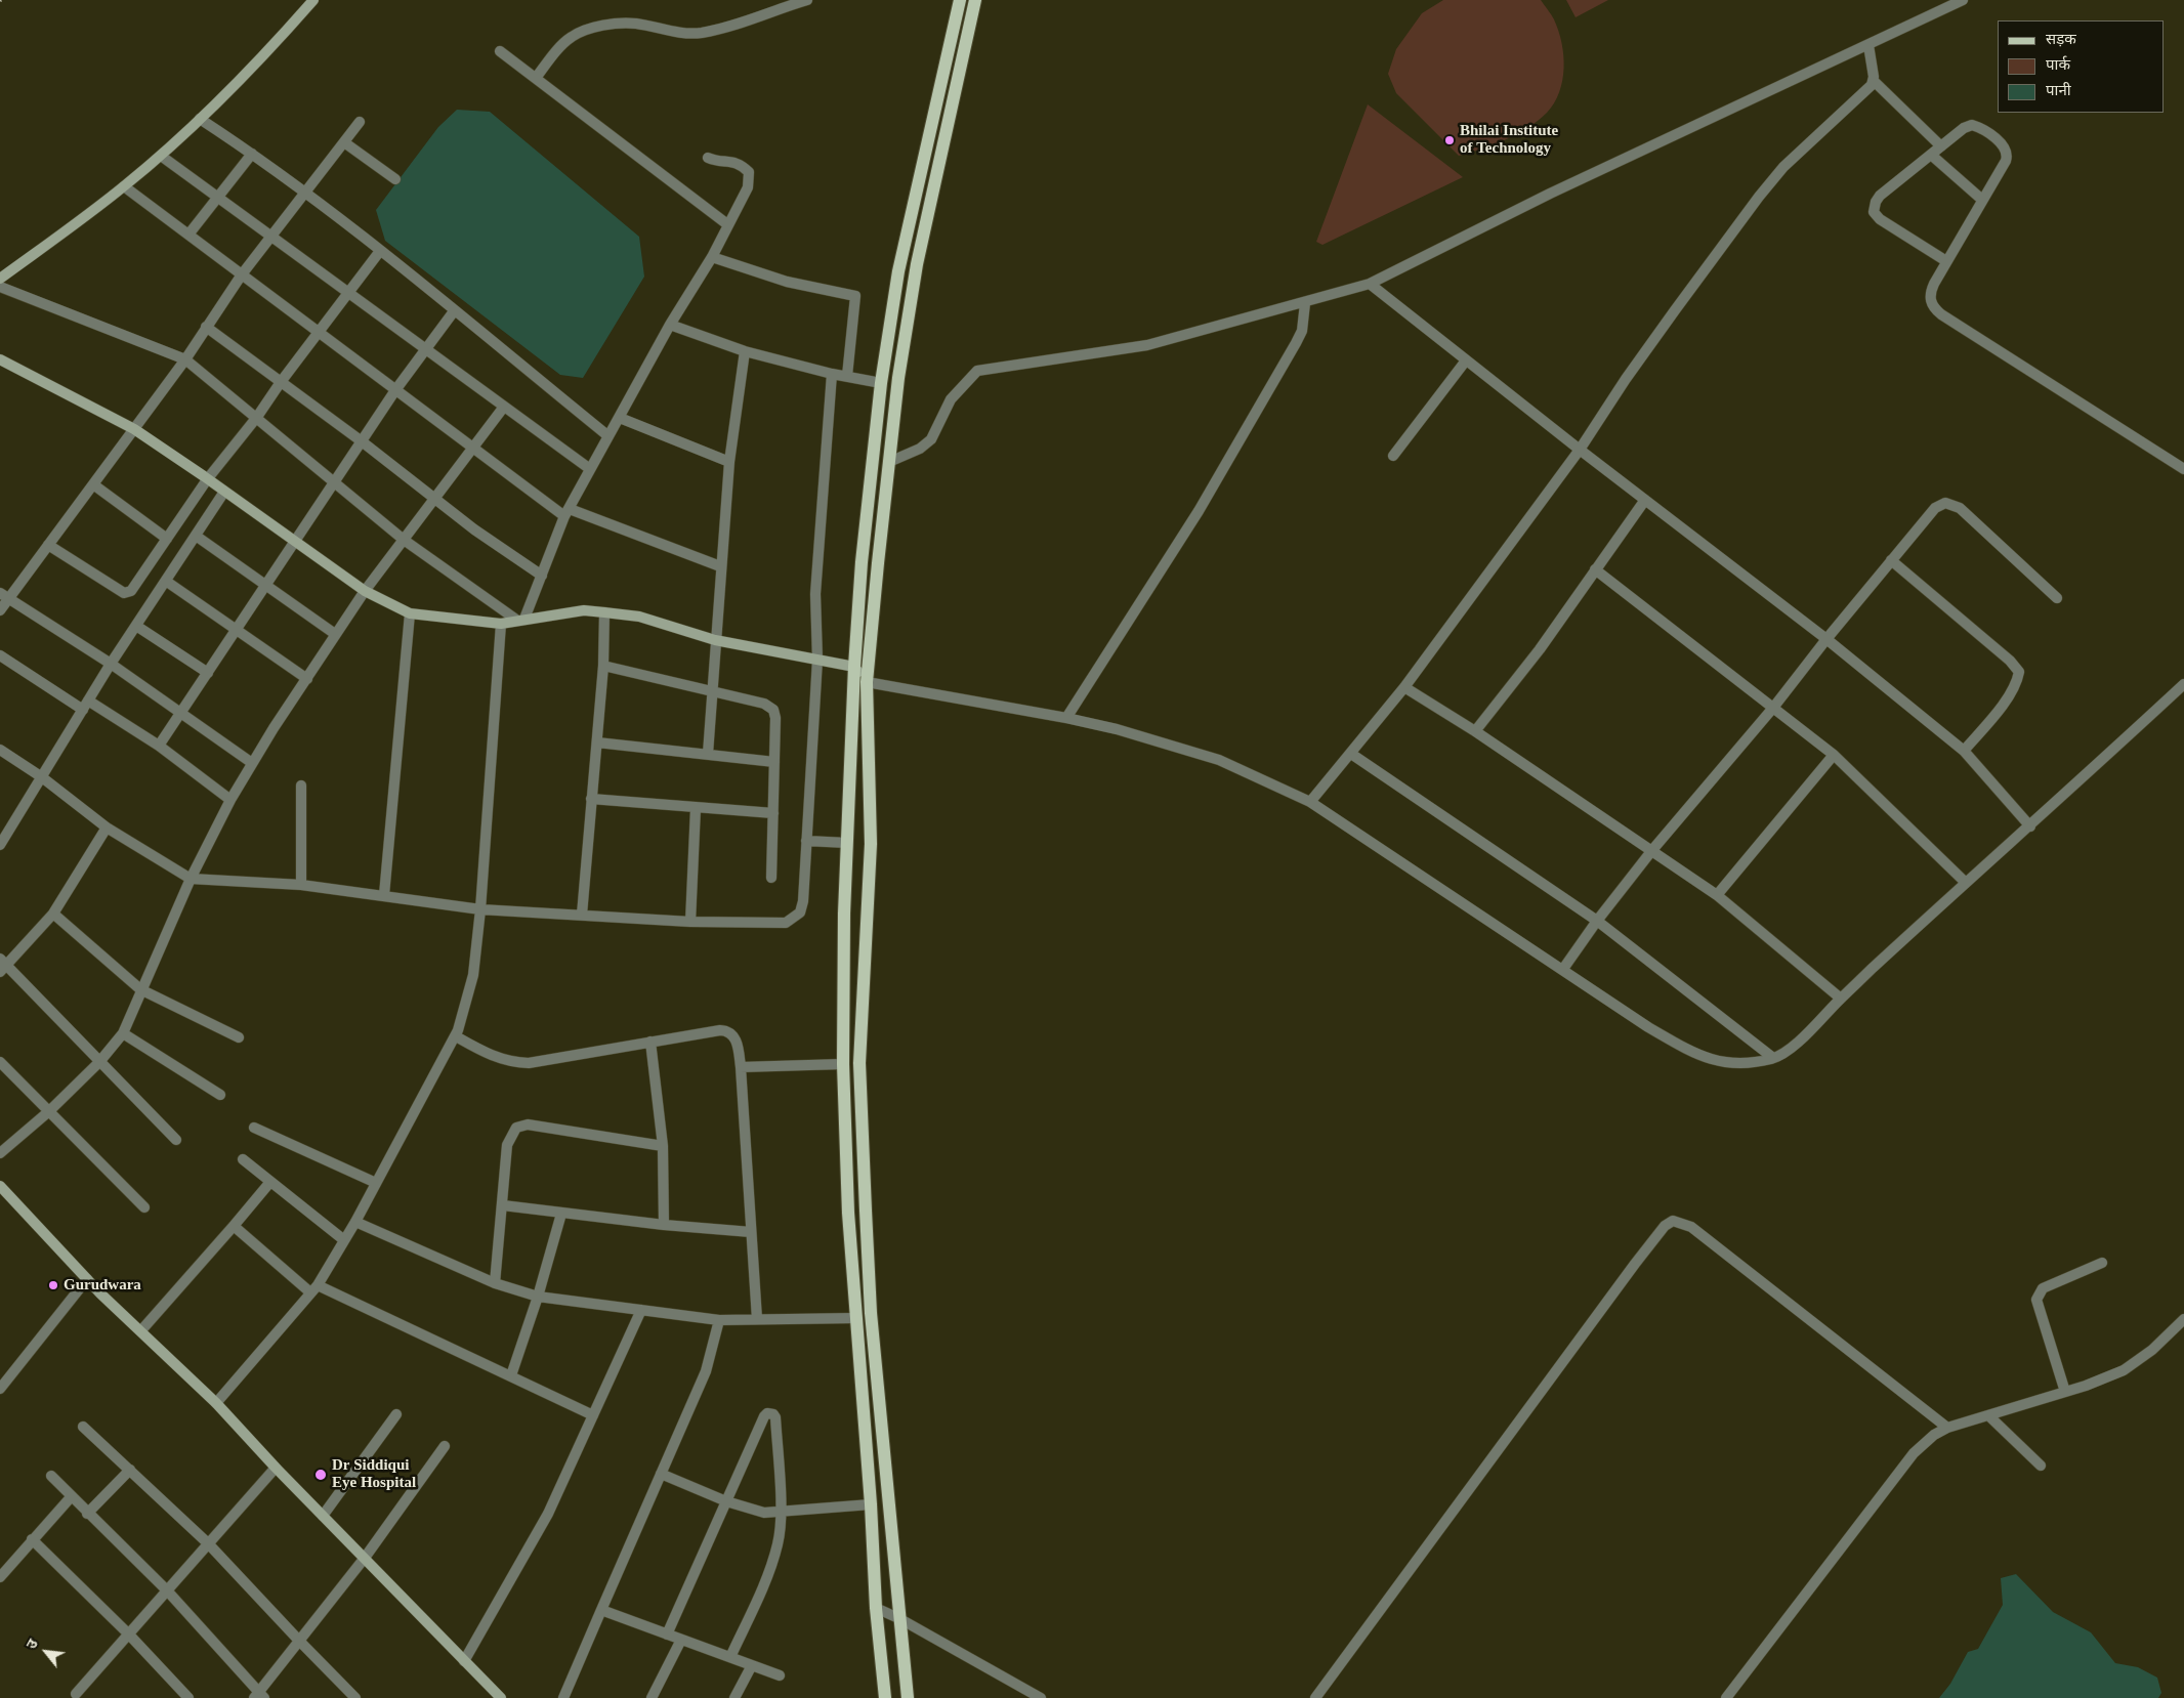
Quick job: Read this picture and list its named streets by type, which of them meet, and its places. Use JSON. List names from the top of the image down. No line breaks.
{"places":["Bhilai Institute of Technology","Gurudwara","Dr Siddiqui Eye Hospital"],"legend":["सड़क","पार्क","पानी"],"north":"top left"}
